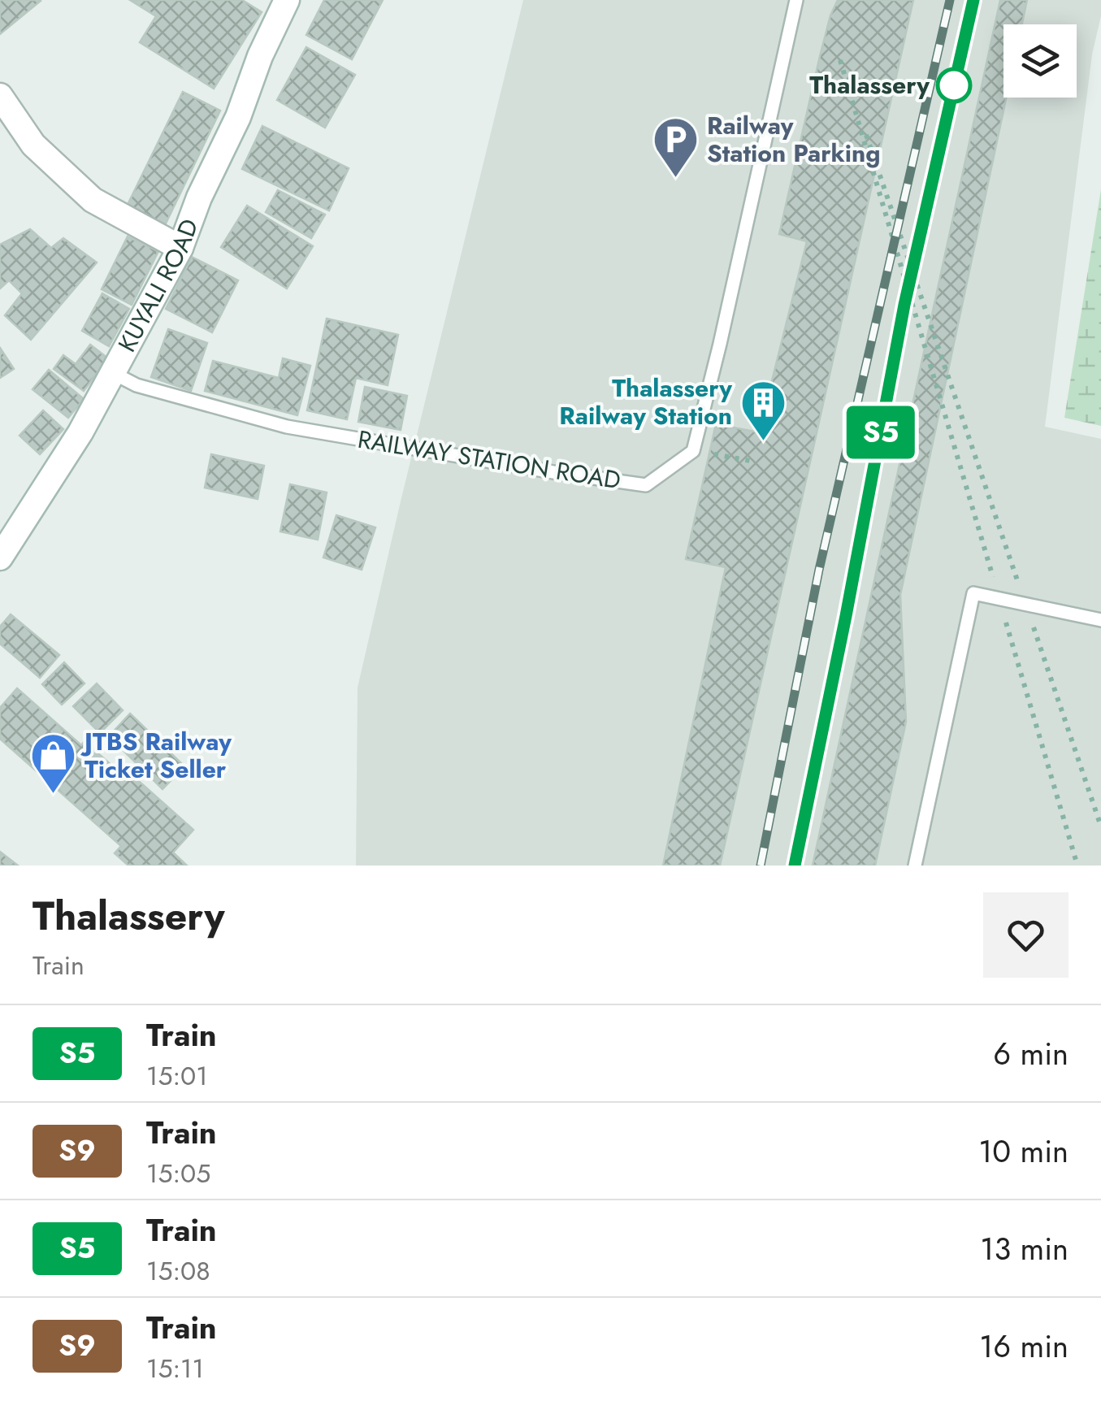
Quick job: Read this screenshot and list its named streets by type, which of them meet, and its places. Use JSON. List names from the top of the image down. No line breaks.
{"streets":{"main road":["KUYALI ROAD"],"lane":["RAILWAY STATION ROAD"]},"crossings":[["KUYALI ROAD","RAILWAY STATION ROAD"]],"places":{"other":["Thalassery"],"parking":["Railway Station Parking"],"building":["Thalassery Railway Station"],"shop":["JTBS Railway Ticket Seller"]},"page":{"on_map":"S5","heading":["Thalassery","Train"],"list":[{"mark":"S5","name":"Train","note":"15:01","value":"6 min"},{"mark":"S9","name":"Train","note":"15:05","value":"10 min"},{"mark":"S5","name":"Train","note":"15:08","value":"13 min"},{"mark":"S9","name":"Train","note":"15:11","value":"16 min"}]}}
